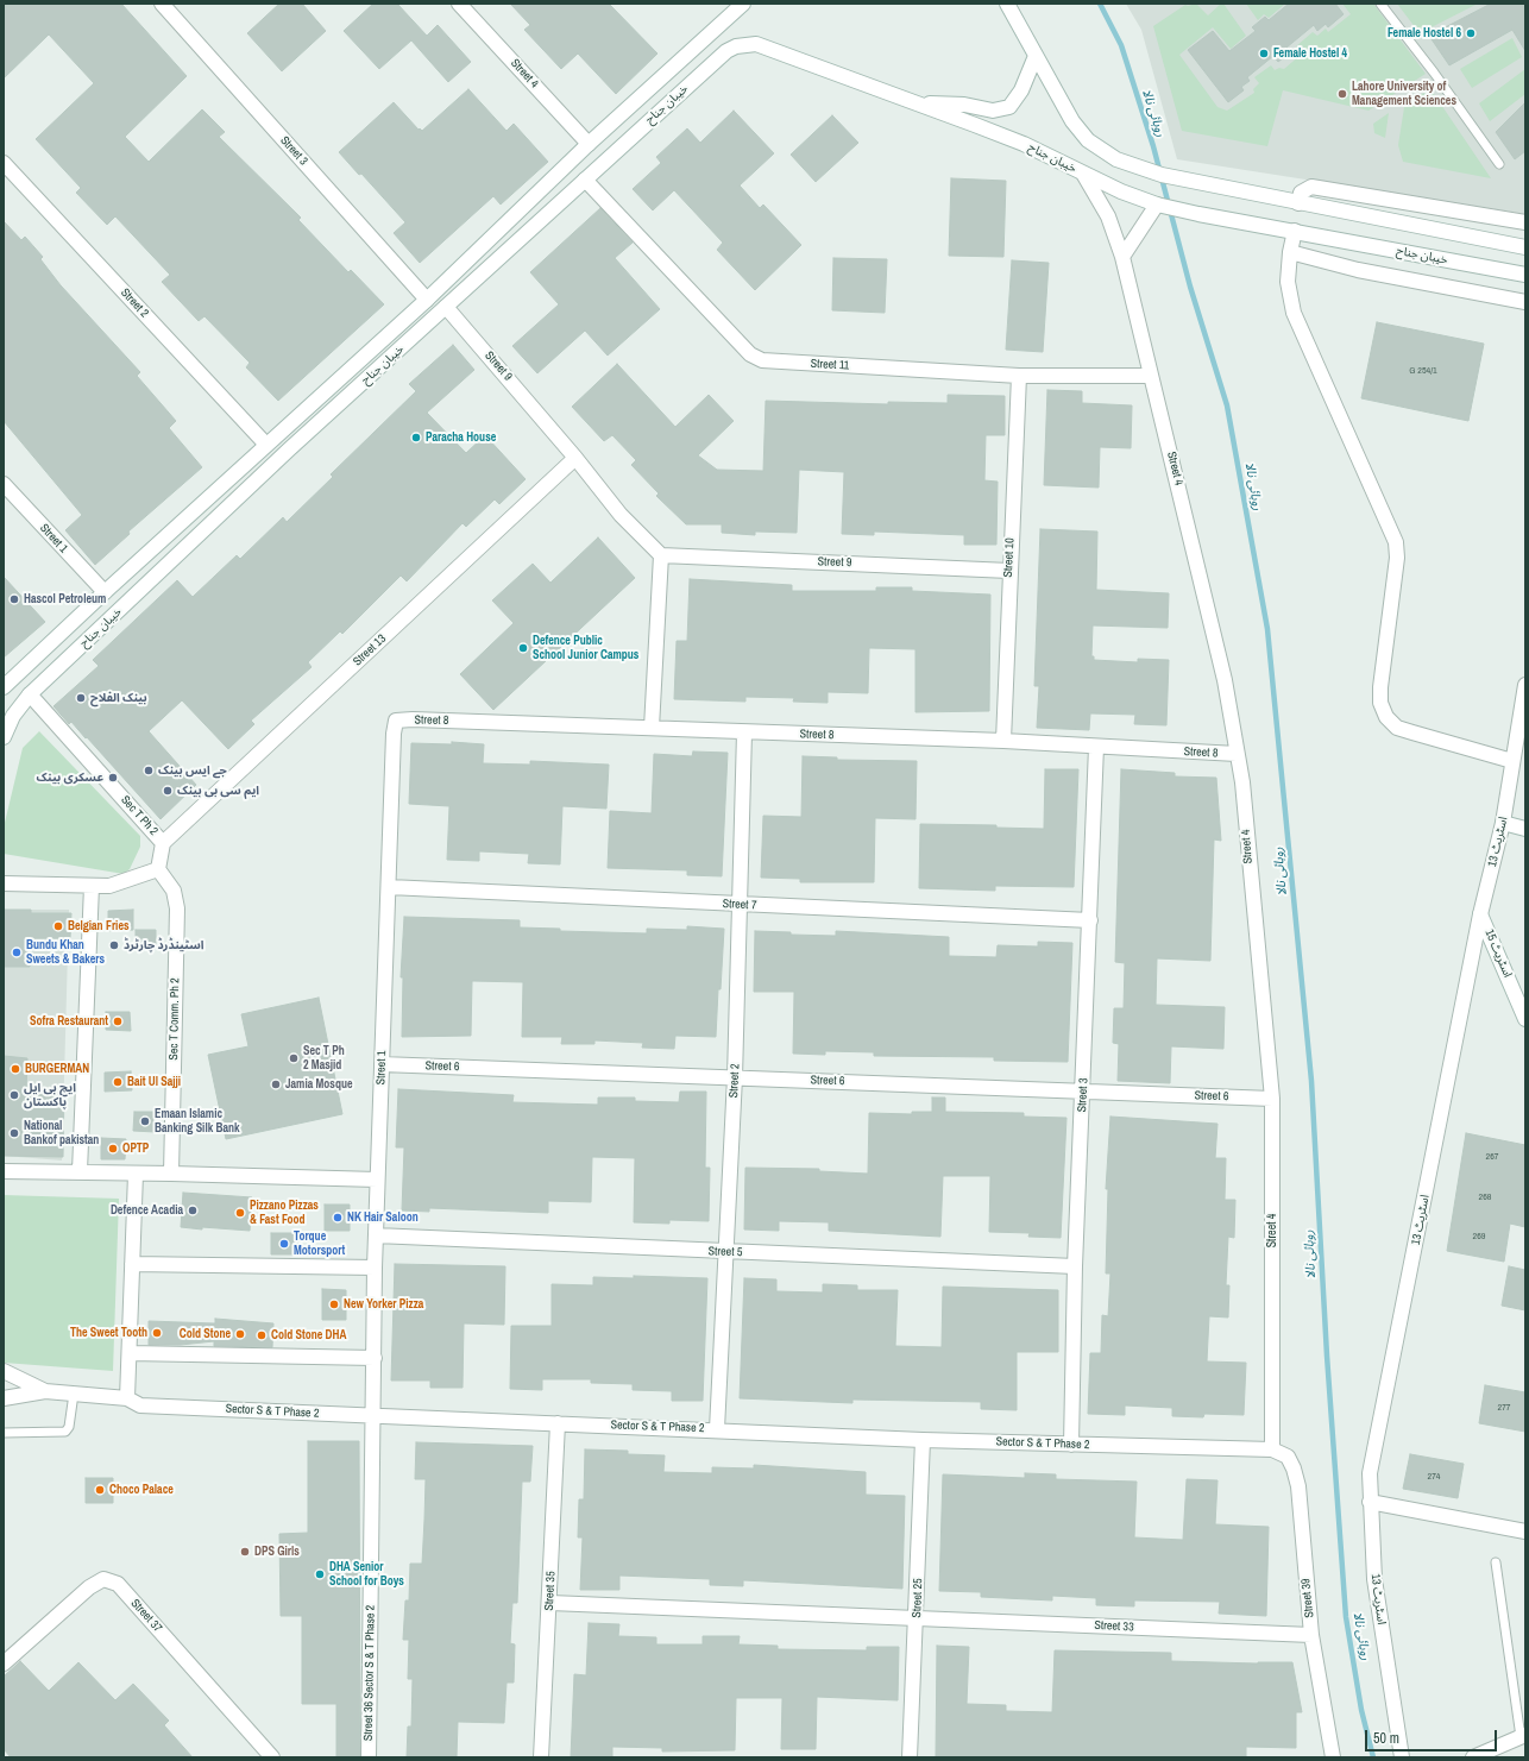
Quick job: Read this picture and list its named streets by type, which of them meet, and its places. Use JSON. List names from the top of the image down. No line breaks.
{"streets":{"street":["Street 4","خیبان جناح","Street 3","Street 2","Street 11","Street 9","Street 1","Street 10","Street 13","Street 8","Sec T Ph 2","اسٹریٹ 13","Street 7","اسٹریٹ 15","Sec T Comm. Ph 2","Street 6","Street 5","Sector S & T Phase 2","Street 35","Street 25","Street 39","Street 37","Street 33","Street 36 Sector S & T Phase 2"]},"crossings":[["Street 4","خیبان جناح"],["Street 4","Street 11"],["Street 4","Street 8"],["Street 4","Street 6"],["Street 4","Sector S & T Phase 2"],["Street 4","Street 39"],["خیبان جناح","Street 3"],["خیبان جناح","Street 2"],["خیبان جناح","Street 11"],["خیبان جناح","Street 9"],["خیبان جناح","Street 1"],["خیبان جناح","Sec T Ph 2"],["Street 3","Street 8"],["Street 3","Street 7"],["Street 3","Street 6"],["Street 3","Street 5"],["Street 3","Sector S & T Phase 2"],["Street 2","Street 8"],["Street 2","Street 7"],["Street 2","Street 6"],["Street 2","Street 5"],["Street 2","Sector S & T Phase 2"],["Street 11","Street 10"],["Street 9","Street 10"],["Street 9","Street 13"],["Street 1","Street 8"],["Street 1","Street 7"],["Street 1","Street 6"],["Street 1","Street 5"],["Street 1","Sector S & T Phase 2"],["Street 1","Street 36 Sector S & T Phase 2"],["Street 10","Street 8"],["Street 13","Sec T Ph 2"],["Sec T Ph 2","Sec T Comm. Ph 2"],["اسٹریٹ 13","اسٹریٹ 15"],["Sector S & T Phase 2","Street 35"],["Sector S & T Phase 2","Street 25"],["Sector S & T Phase 2","Street 39"],["Sector S & T Phase 2","Street 36 Sector S & T Phase 2"],["Street 35","Street 33"],["Street 25","Street 33"],["Street 39","Street 33"]],"water":["روہائی نالا"],"places":["Female Hostel 6","Female Hostel 4","Lahore University of Management Sciences","Paracha House","Hascol Petroleum","Defence Public School Junior Campus","بینک الفلاح","جے ایس بینک","عسکری بینک","ایم سی بی بینک","Belgian Fries","اسٹینڈرڈ چارٹرڈ","Bundu Khan Sweets & Bakers","Sofra Restaurant","Sec T Ph 2 Masjid","BURGERMAN","Bait Ul Sajji","Jamia Mosque","ایچ بی ایل پاکستان","Emaan Islamic Banking Silk Bank","National Bankof pakistan","OPTP","Defence Acadia","Pizzano Pizzas & Fast Food","NK Hair Saloon","Torque Motorsport","New Yorker Pizza","The Sweet Tooth","Cold Stone","Cold Stone DHA","Choco Palace","DPS Girls","DHA Senior School for Boys"],"house_numbers":["G 254/1","267","268","269","277","274"],"scale_bar":"50 m"}
